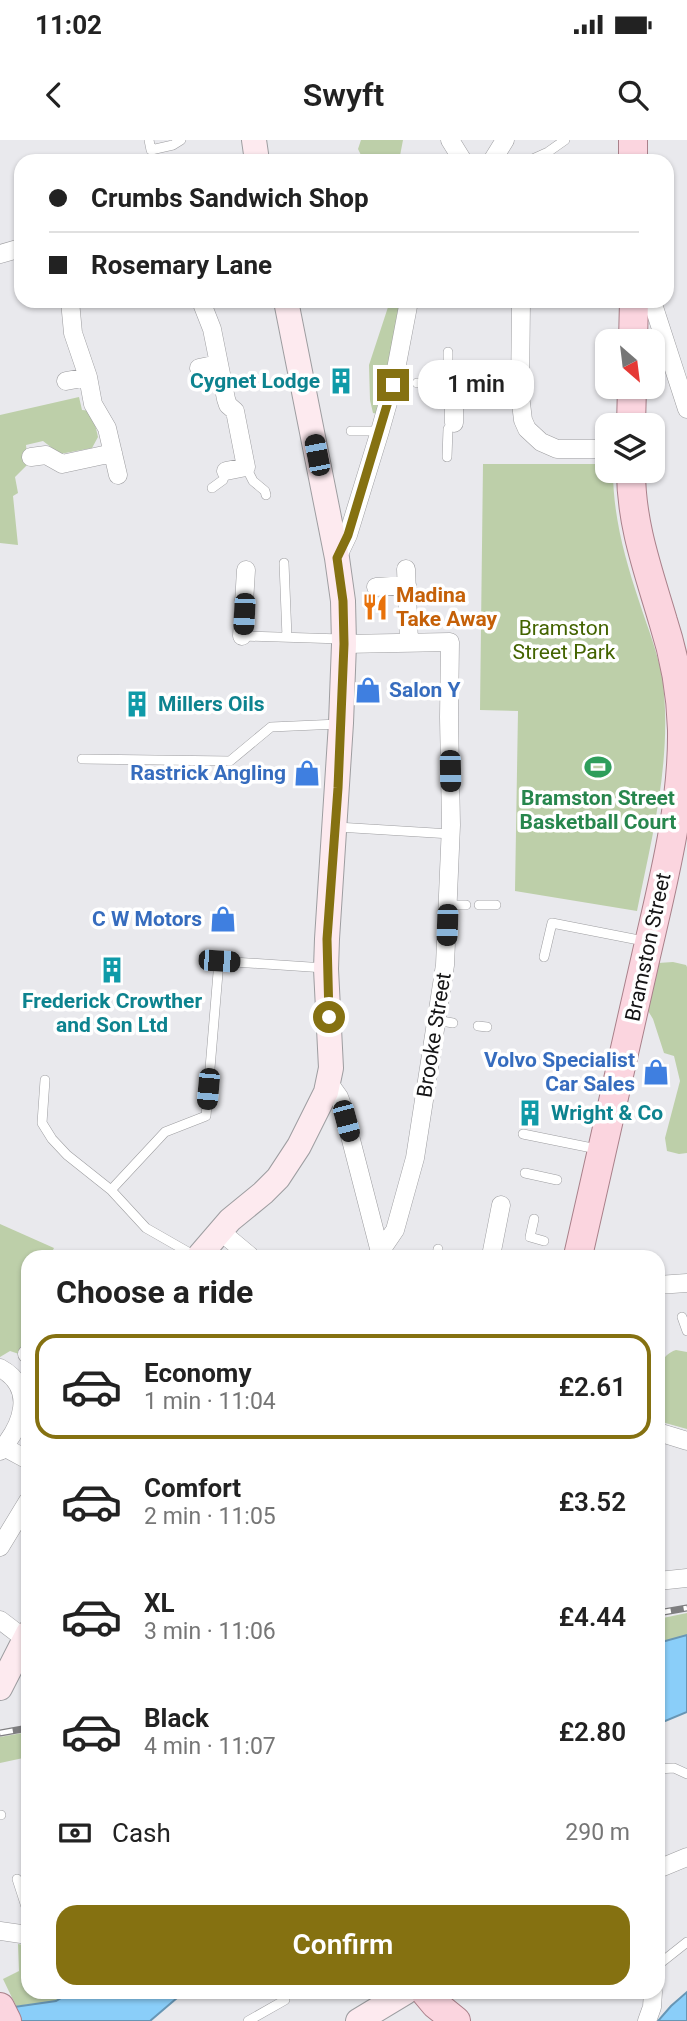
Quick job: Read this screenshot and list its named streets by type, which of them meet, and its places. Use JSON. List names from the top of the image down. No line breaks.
{"streets":{"main road":["Bramston Street"],"street":["Brooke Street"]},"parks":["Bramston Street Park"],"places":{"building":["Cygnet Lodge","Millers Oils","Frederick Crowther and Son Ltd","Wright & Co"],"restaurant":["Madina Take Away"],"shop":["Salon Y","Rastrick Angling","C W Motors","Volvo Specialist Car Sales"],"sports":["Bramston Street Basketball Court"]},"north":"bottom right","page":{"status":"11:02","header":"Swyft","banner":["Crumbs Sandwich Shop","Rosemary Lane"],"bubble":"1 min","heading":"Choose a ride","list":[{"name":"Economy","note":"1 min · 11:04","value":"£2.61"},{"name":"Comfort","note":"2 min · 11:05","value":"£3.52"},{"name":"XL","note":"3 min · 11:06","value":"£4.44"},{"name":"Black","note":"4 min · 11:07","value":"£2.80"}],"pay":["Cash","290 m"],"buttons":"Confirm"}}
